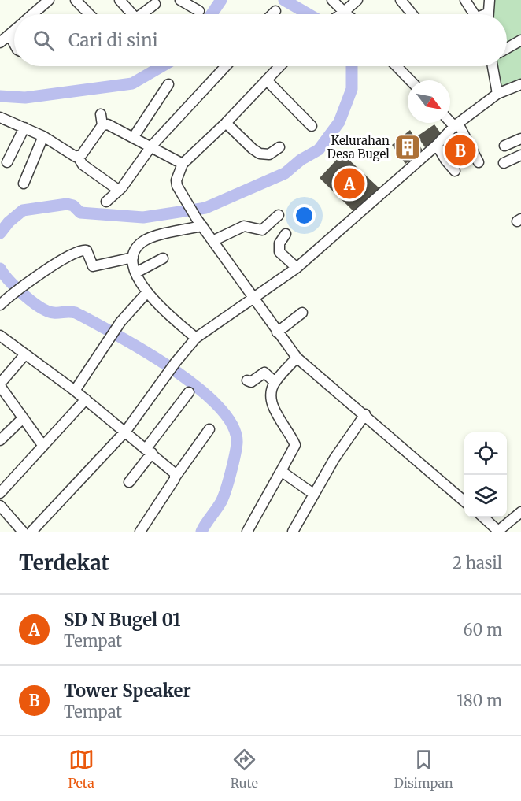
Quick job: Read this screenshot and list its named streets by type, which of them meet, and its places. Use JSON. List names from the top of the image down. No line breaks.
{"places":{"building":["Kelurahan Desa Bugel"]},"north":"bottom right","page":{"search":"Cari di sini","pins":["B","A"],"heading":["Terdekat","2 hasil"],"list":[{"mark":"A","name":"SD N Bugel 01","note":"Tempat","value":"60 m"},{"mark":"B","name":"Tower Speaker","note":"Tempat","value":"180 m"}],"nav":["Peta","Rute","Disimpan"]}}
